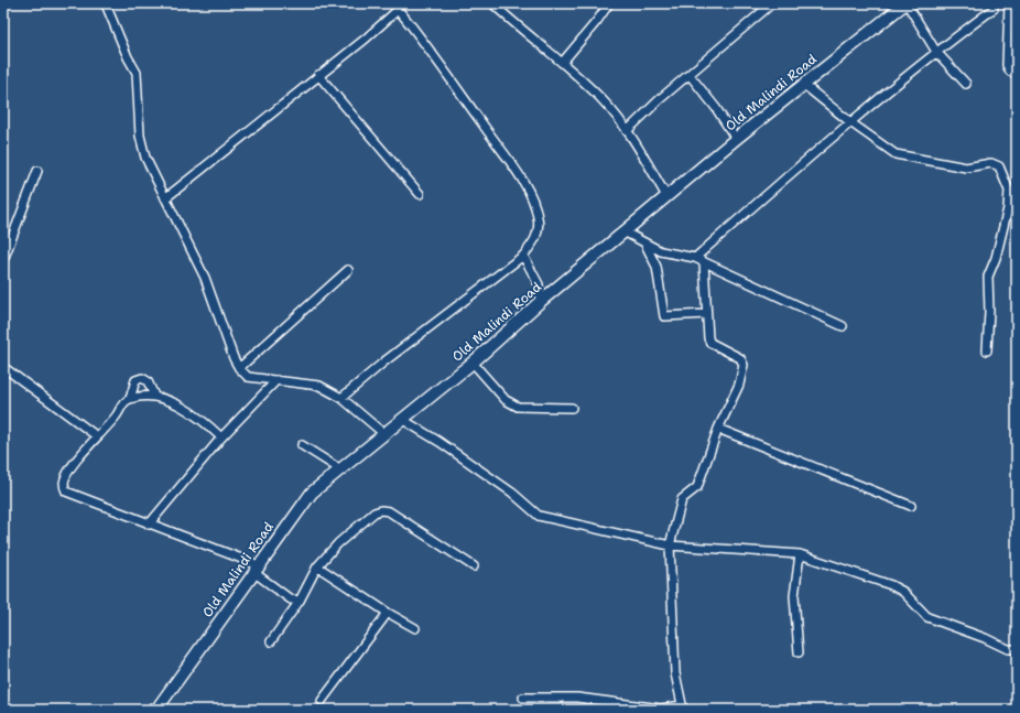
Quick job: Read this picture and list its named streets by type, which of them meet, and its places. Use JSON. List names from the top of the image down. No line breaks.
{"streets":{"main road":["Old Malindi Road"]}}
